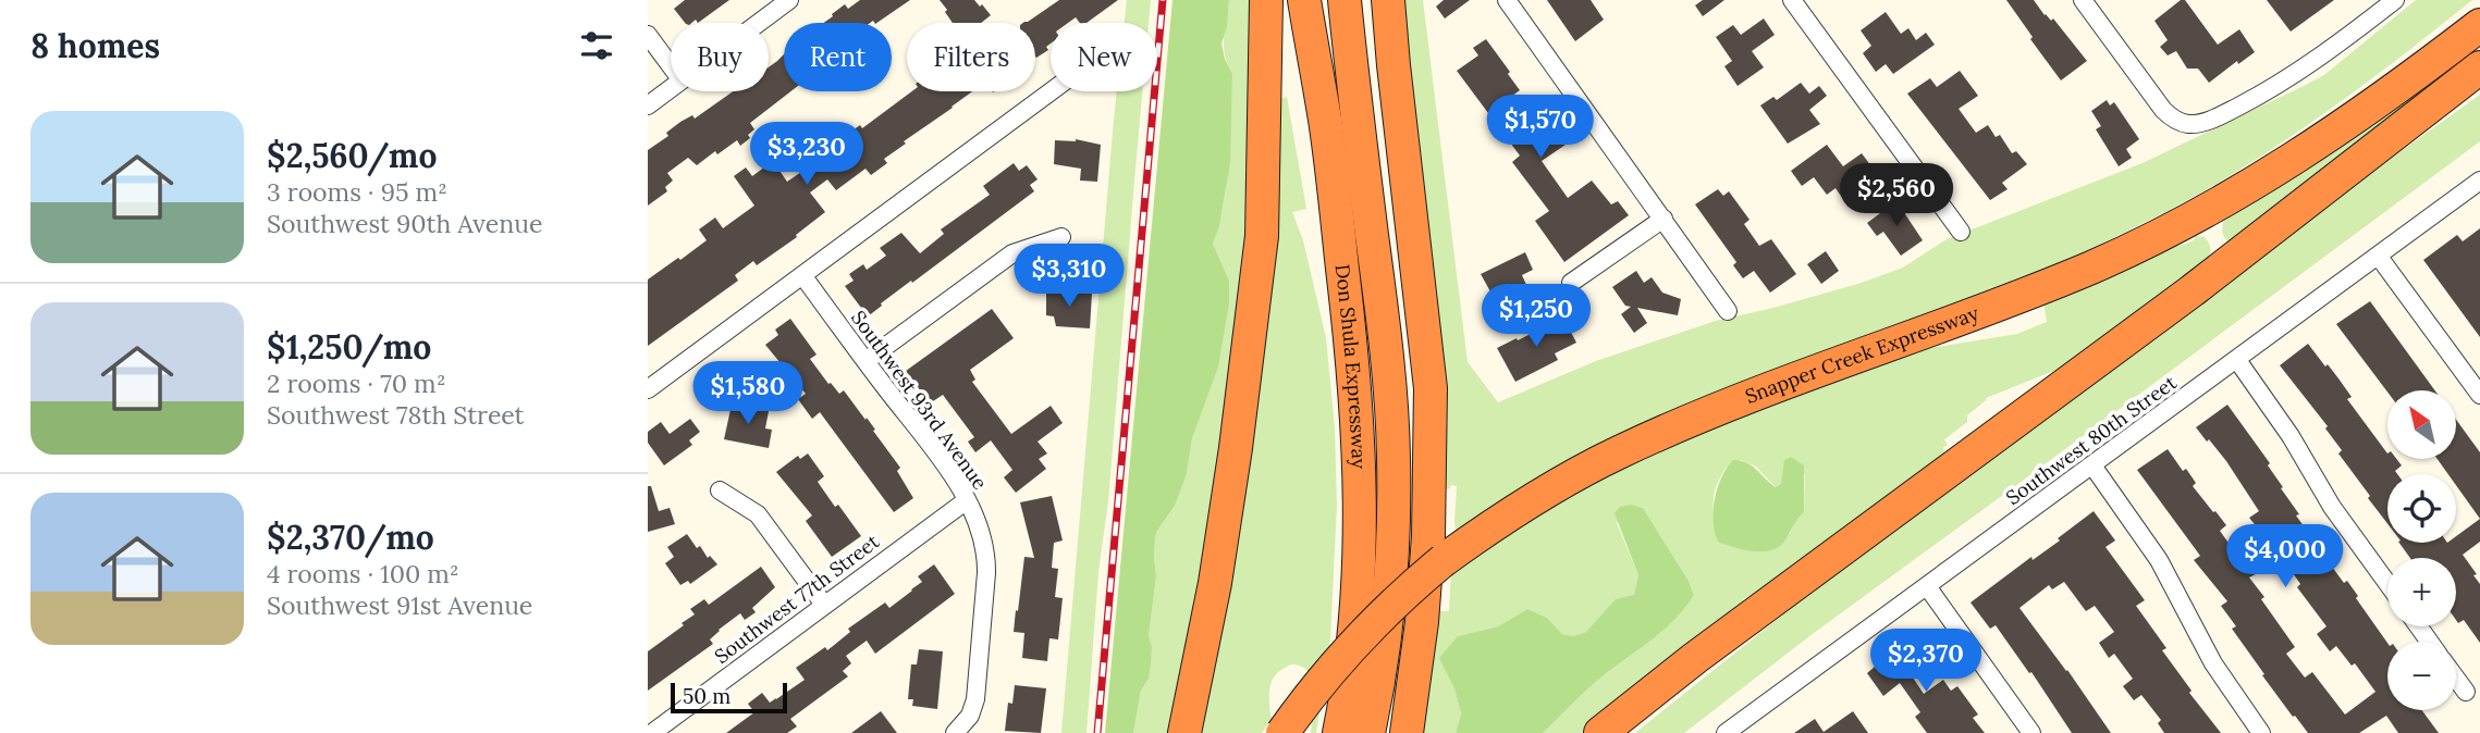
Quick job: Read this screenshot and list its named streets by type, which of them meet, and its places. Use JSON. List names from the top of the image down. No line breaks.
{"streets":{"highway":["Snapper Creek Expressway","Don Shula Expressway"],"street":["Southwest 93rd Avenue","Southwest 80th Street","Southwest 77th Street"]},"crossings":[["Southwest 93rd Avenue","Southwest 77th Street"]],"scale_bar":"50 m","north":"top left","page":{"heading":"8 homes","chip":["Buy","Rent","Filters","New"],"list":[{"name":"$2,560/mo","note":"3 rooms · 95 m² · Southwest 90th Avenue"},{"name":"$1,250/mo","note":"2 rooms · 70 m² · Southwest 78th Street"},{"name":"$2,370/mo","note":"4 rooms · 100 m² · Southwest 91st Avenue"}],"price":["$1,570","$3,230","$2,560","$3,310","$1,250","$1,580","$4,000","$2,370"],"map_buttons":["+","−"],"scale":"50 m"}}
